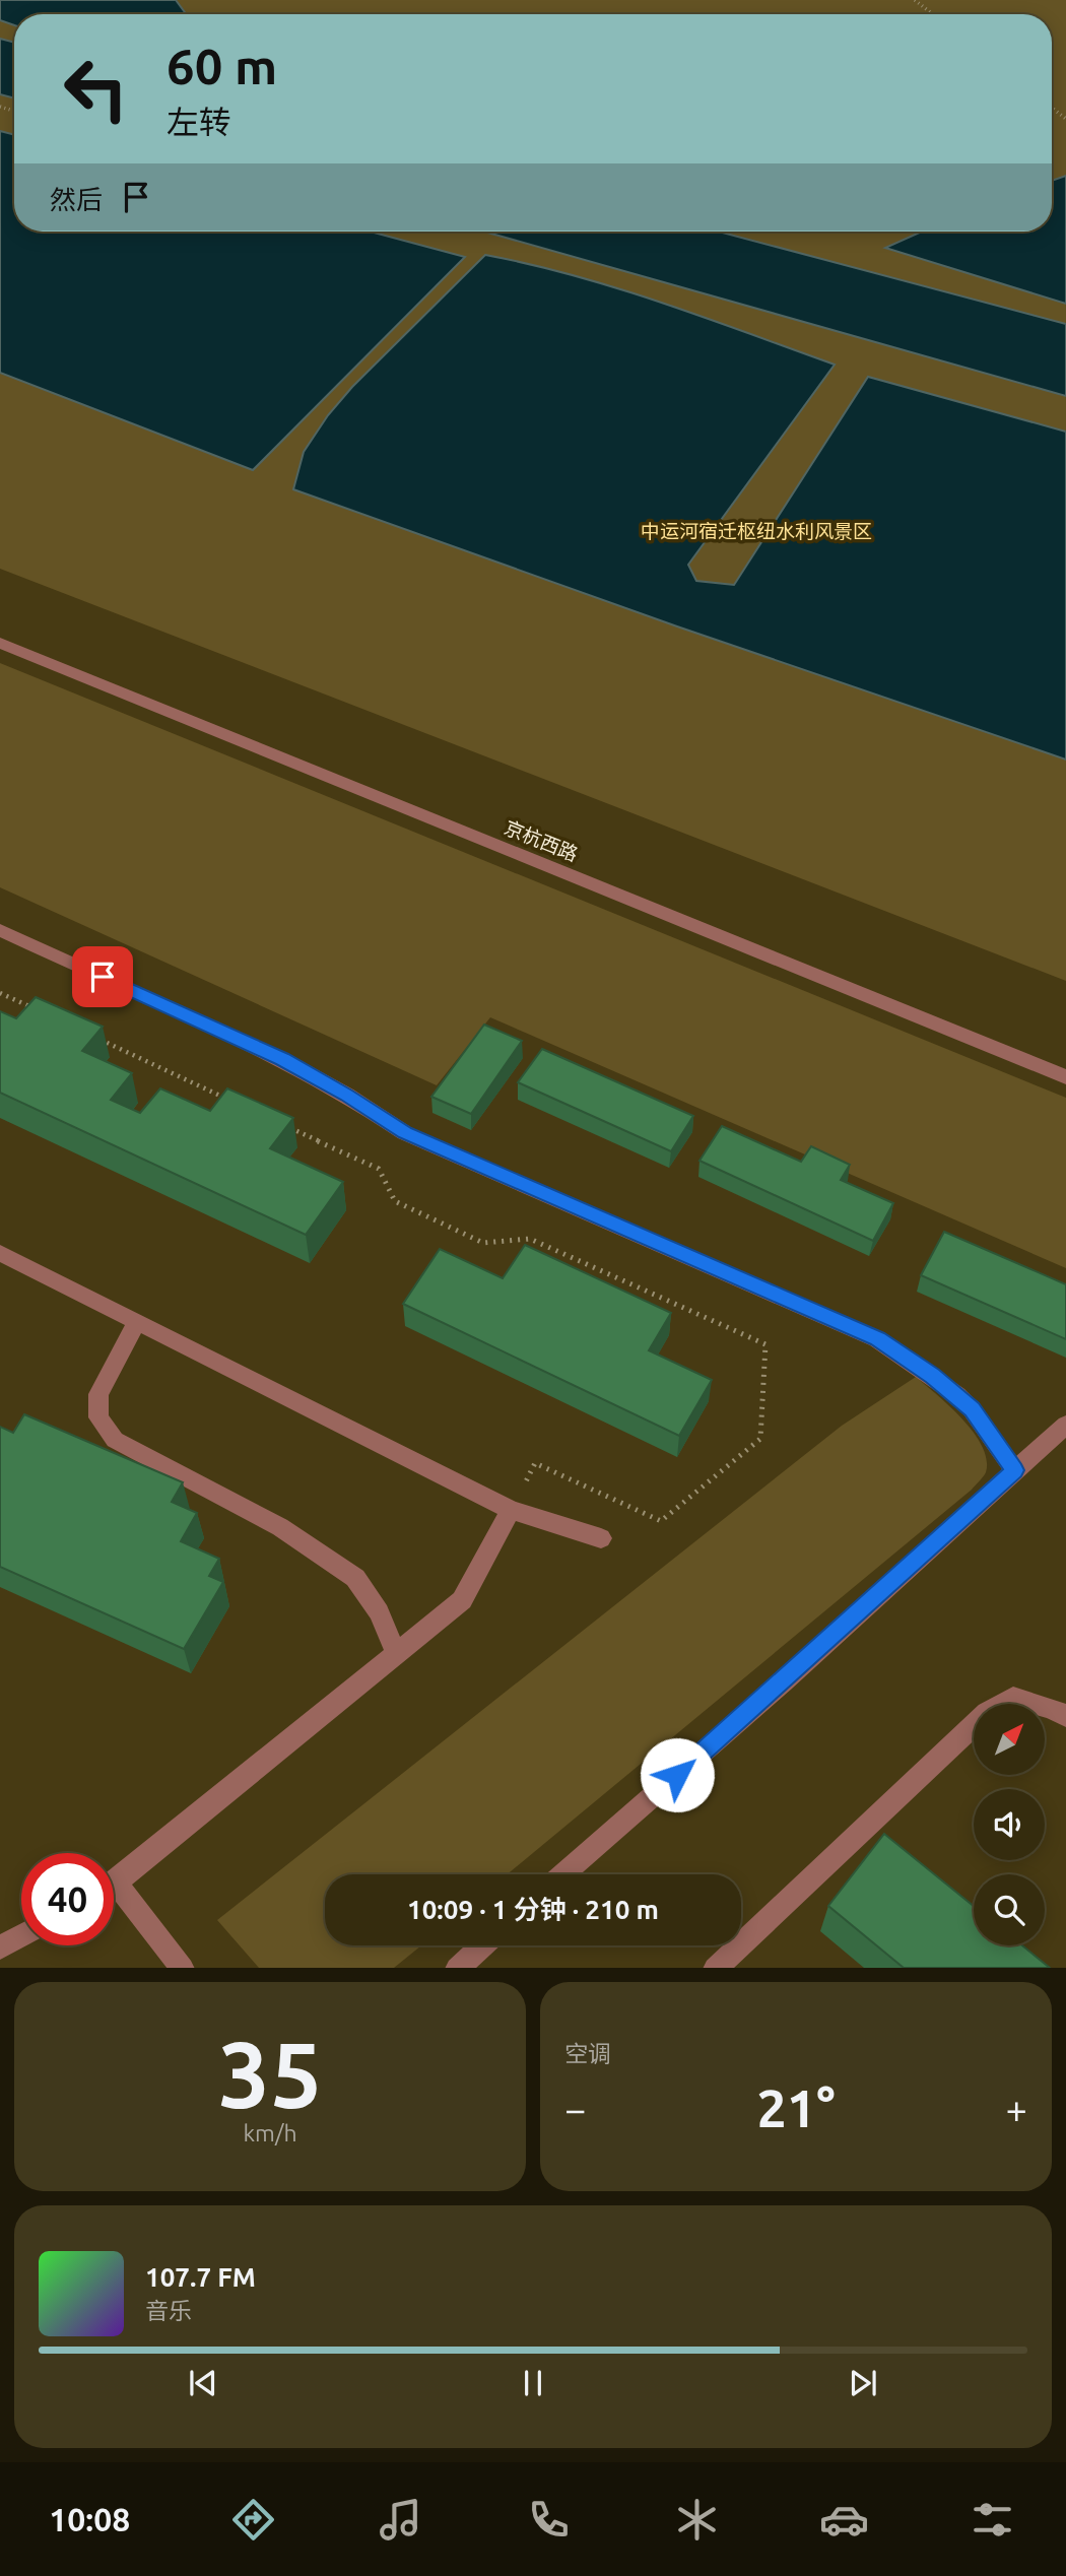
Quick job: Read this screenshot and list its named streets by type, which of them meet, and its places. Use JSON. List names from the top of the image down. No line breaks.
{"streets":{"street":["京杭西路"]},"parks":["中运河宿迁枢纽水利风景区"],"north":"top right","page":{"turn":["60 m","左转"],"then":"然后","limit":"40","trip":"10:09 · 1 分钟 · 210 m","tile":[["35","km/h"],"空调"],"heat":["−","21°","+"],"song":["107.7 FM","音乐"],"tabs":"10:08"}}
